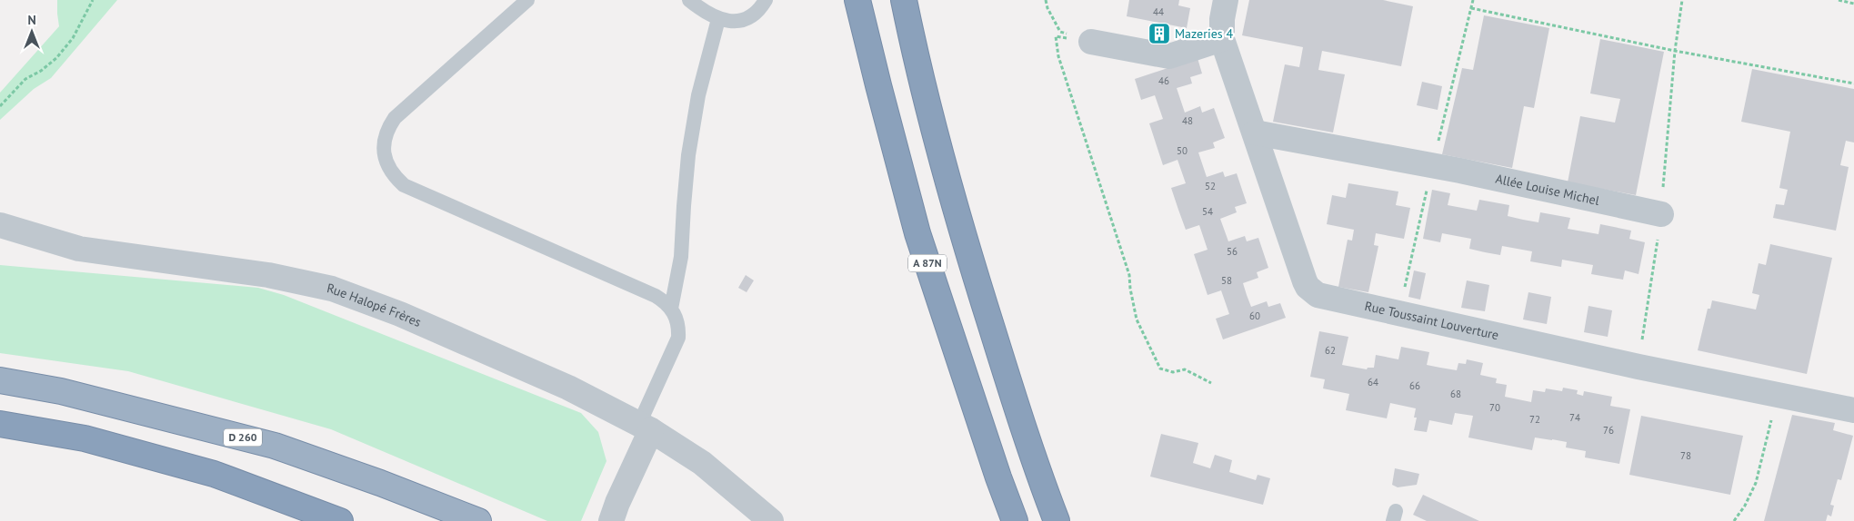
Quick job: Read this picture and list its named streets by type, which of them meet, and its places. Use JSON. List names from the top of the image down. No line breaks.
{"streets":{"highway":["A 87N","D 260"],"street":["Allée Louise Michel","Rue Halopé Frères","Rue Toussaint Louverture"]},"crossings":[["Allée Louise Michel","Rue Toussaint Louverture"]],"places":{"building":["Mazeries 4"]},"house_numbers":["44","46","48","50","52","54","56","58","60","62","64","66","68","70","74","72","76","78"],"north":"top"}
